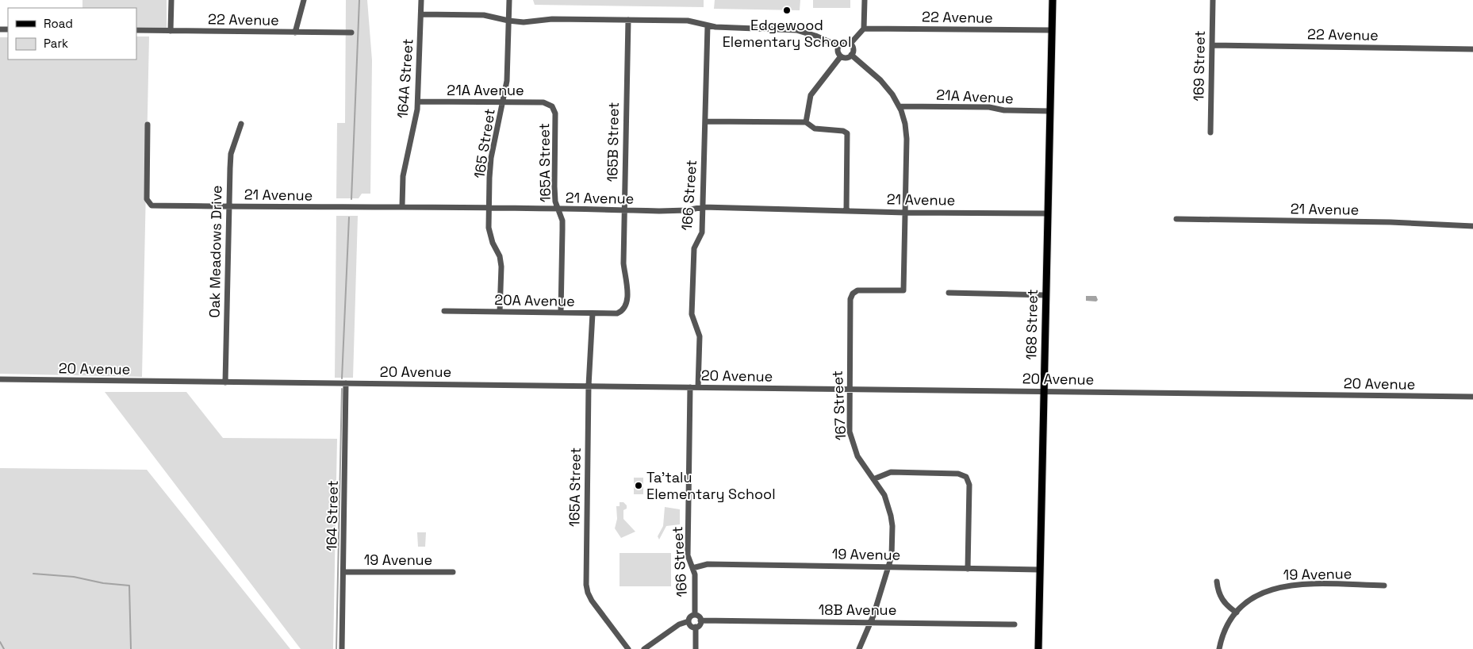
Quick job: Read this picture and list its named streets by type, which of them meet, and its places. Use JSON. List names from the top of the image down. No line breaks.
{"streets":{"main road":["168 Street"],"street":["22 Avenue","169 Street","164A Street","21A Avenue","165B Street","165 Street","165A Street","21 Avenue","166 Street","Oak Meadows Drive","20A Avenue","20 Avenue","167 Street","164 Street","19 Avenue","18B Avenue"]},"crossings":[["22 Avenue","169 Street"],["22 Avenue","168 Street"],["164A Street","21A Avenue"],["164A Street","21 Avenue"],["21A Avenue","165 Street"],["21A Avenue","165A Street"],["21A Avenue","168 Street"],["165B Street","21 Avenue"],["165B Street","20A Avenue"],["165 Street","21 Avenue"],["165 Street","20A Avenue"],["165A Street","21 Avenue"],["165A Street","20A Avenue"],["165A Street","20 Avenue"],["21 Avenue","166 Street"],["21 Avenue","Oak Meadows Drive"],["21 Avenue","168 Street"],["21 Avenue","167 Street"],["166 Street","20 Avenue"],["166 Street","19 Avenue"],["166 Street","18B Avenue"],["Oak Meadows Drive","20 Avenue"],["168 Street","20 Avenue"],["168 Street","19 Avenue"],["20 Avenue","167 Street"],["20 Avenue","164 Street"],["167 Street","19 Avenue"],["167 Street","18B Avenue"],["164 Street","19 Avenue"]],"places":["Edgewood Elementary School","Ta'talu Elementary School"],"legend":["Road","Park"]}
